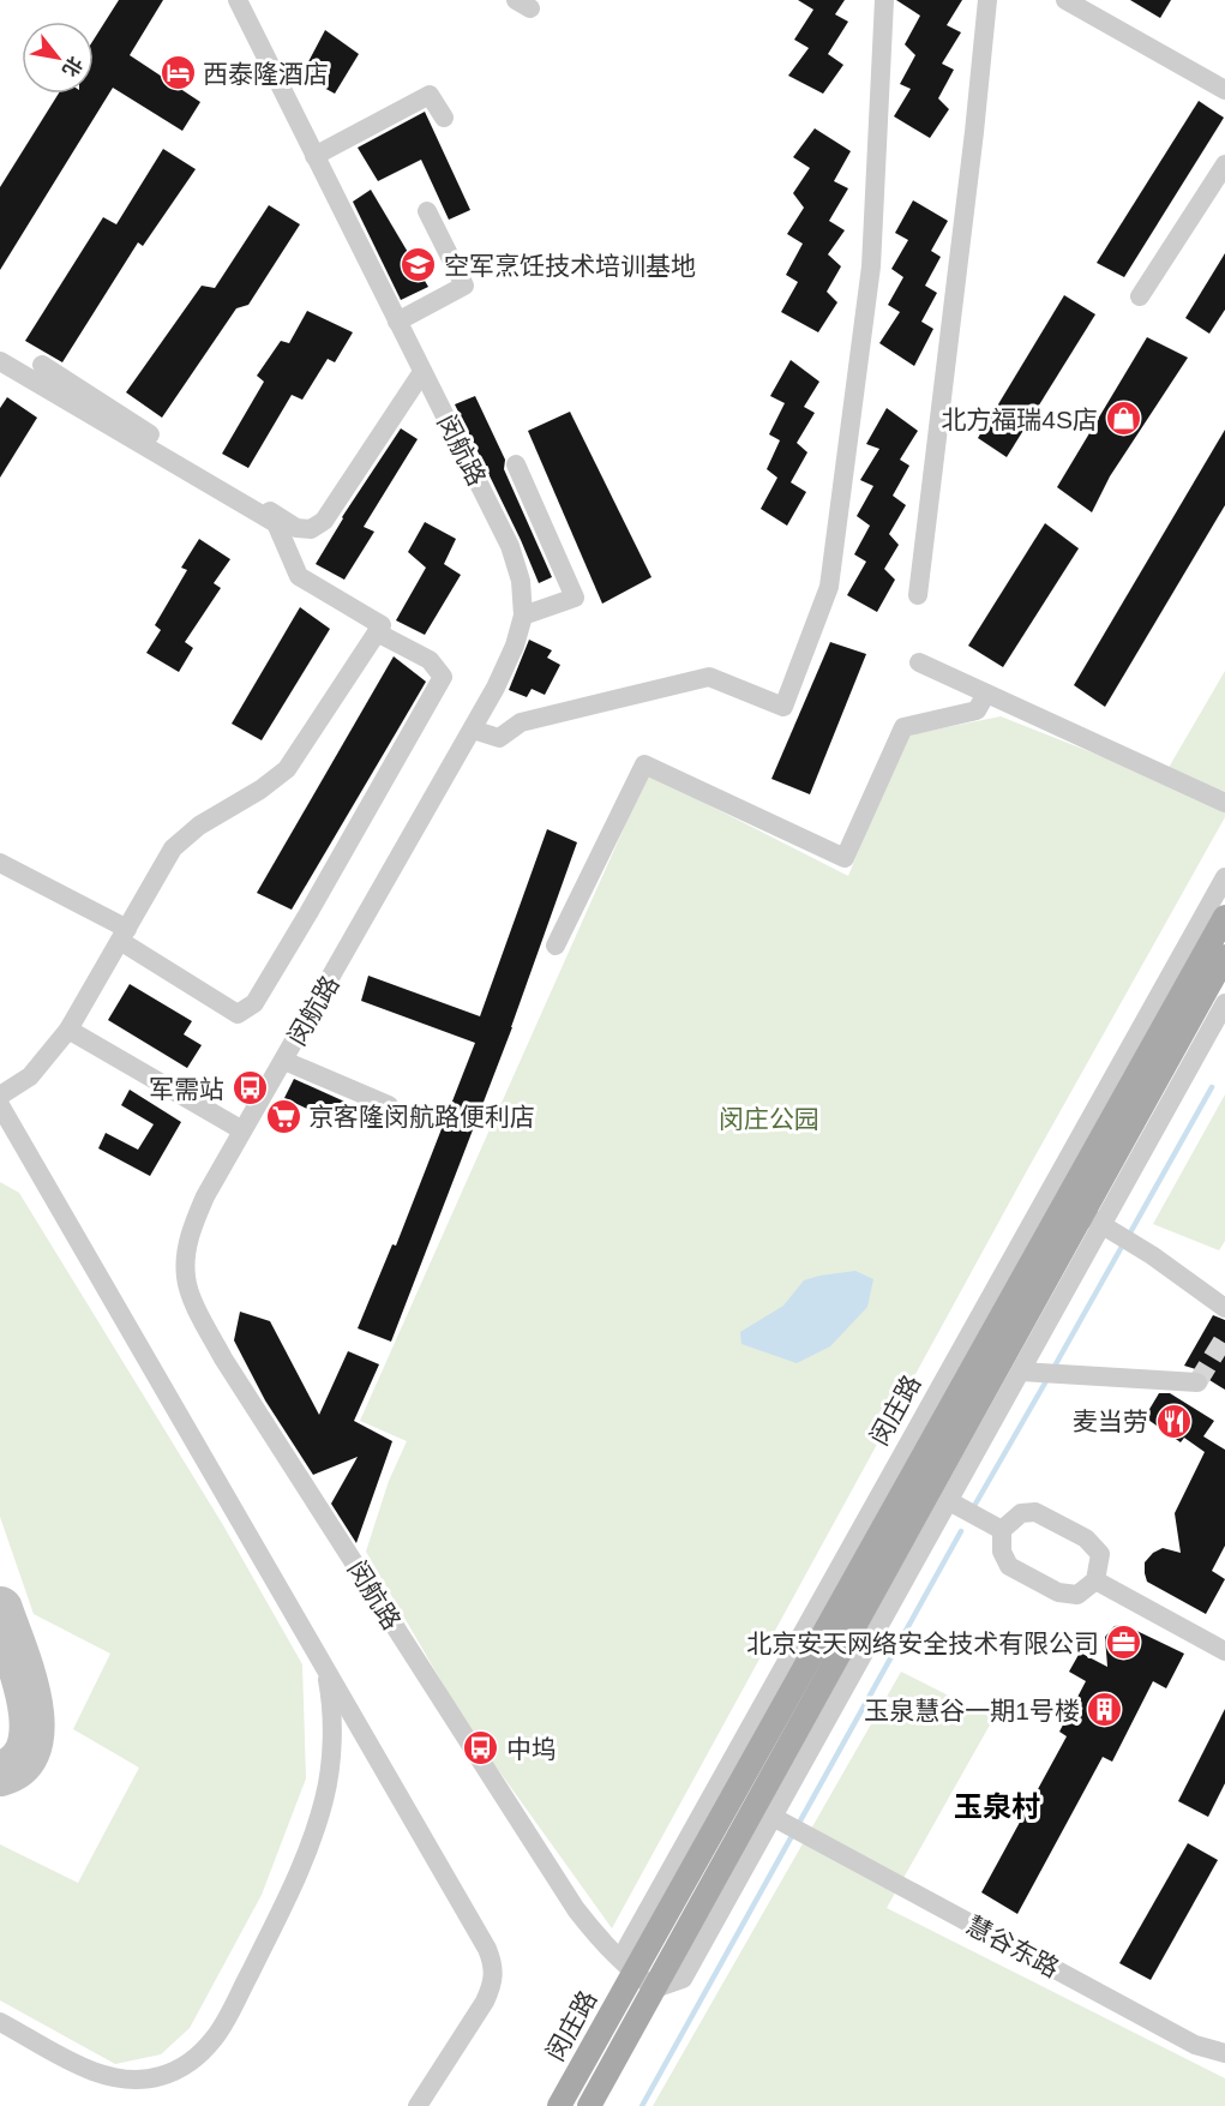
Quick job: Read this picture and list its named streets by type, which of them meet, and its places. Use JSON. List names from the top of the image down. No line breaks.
{"streets":{"main road":["闵庄路"],"street":["闵航路","慧谷东路"]},"crossings":[["闵航路","闵庄路"]],"districts":["玉泉村"],"parks":["闵庄公园"],"places":{"hotel":["西泰隆酒店"],"school or university":["空军烹饪技术培训基地"],"shop":["北方福瑞4S店"],"bus stop":["军需站","中坞"],"supermarket":["京客隆闵航路便利店"],"restaurant":["麦当劳"],"office":["北京安天网络安全技术有限公司"],"building":["玉泉慧谷一期1号楼"]},"north":"bottom right"}
